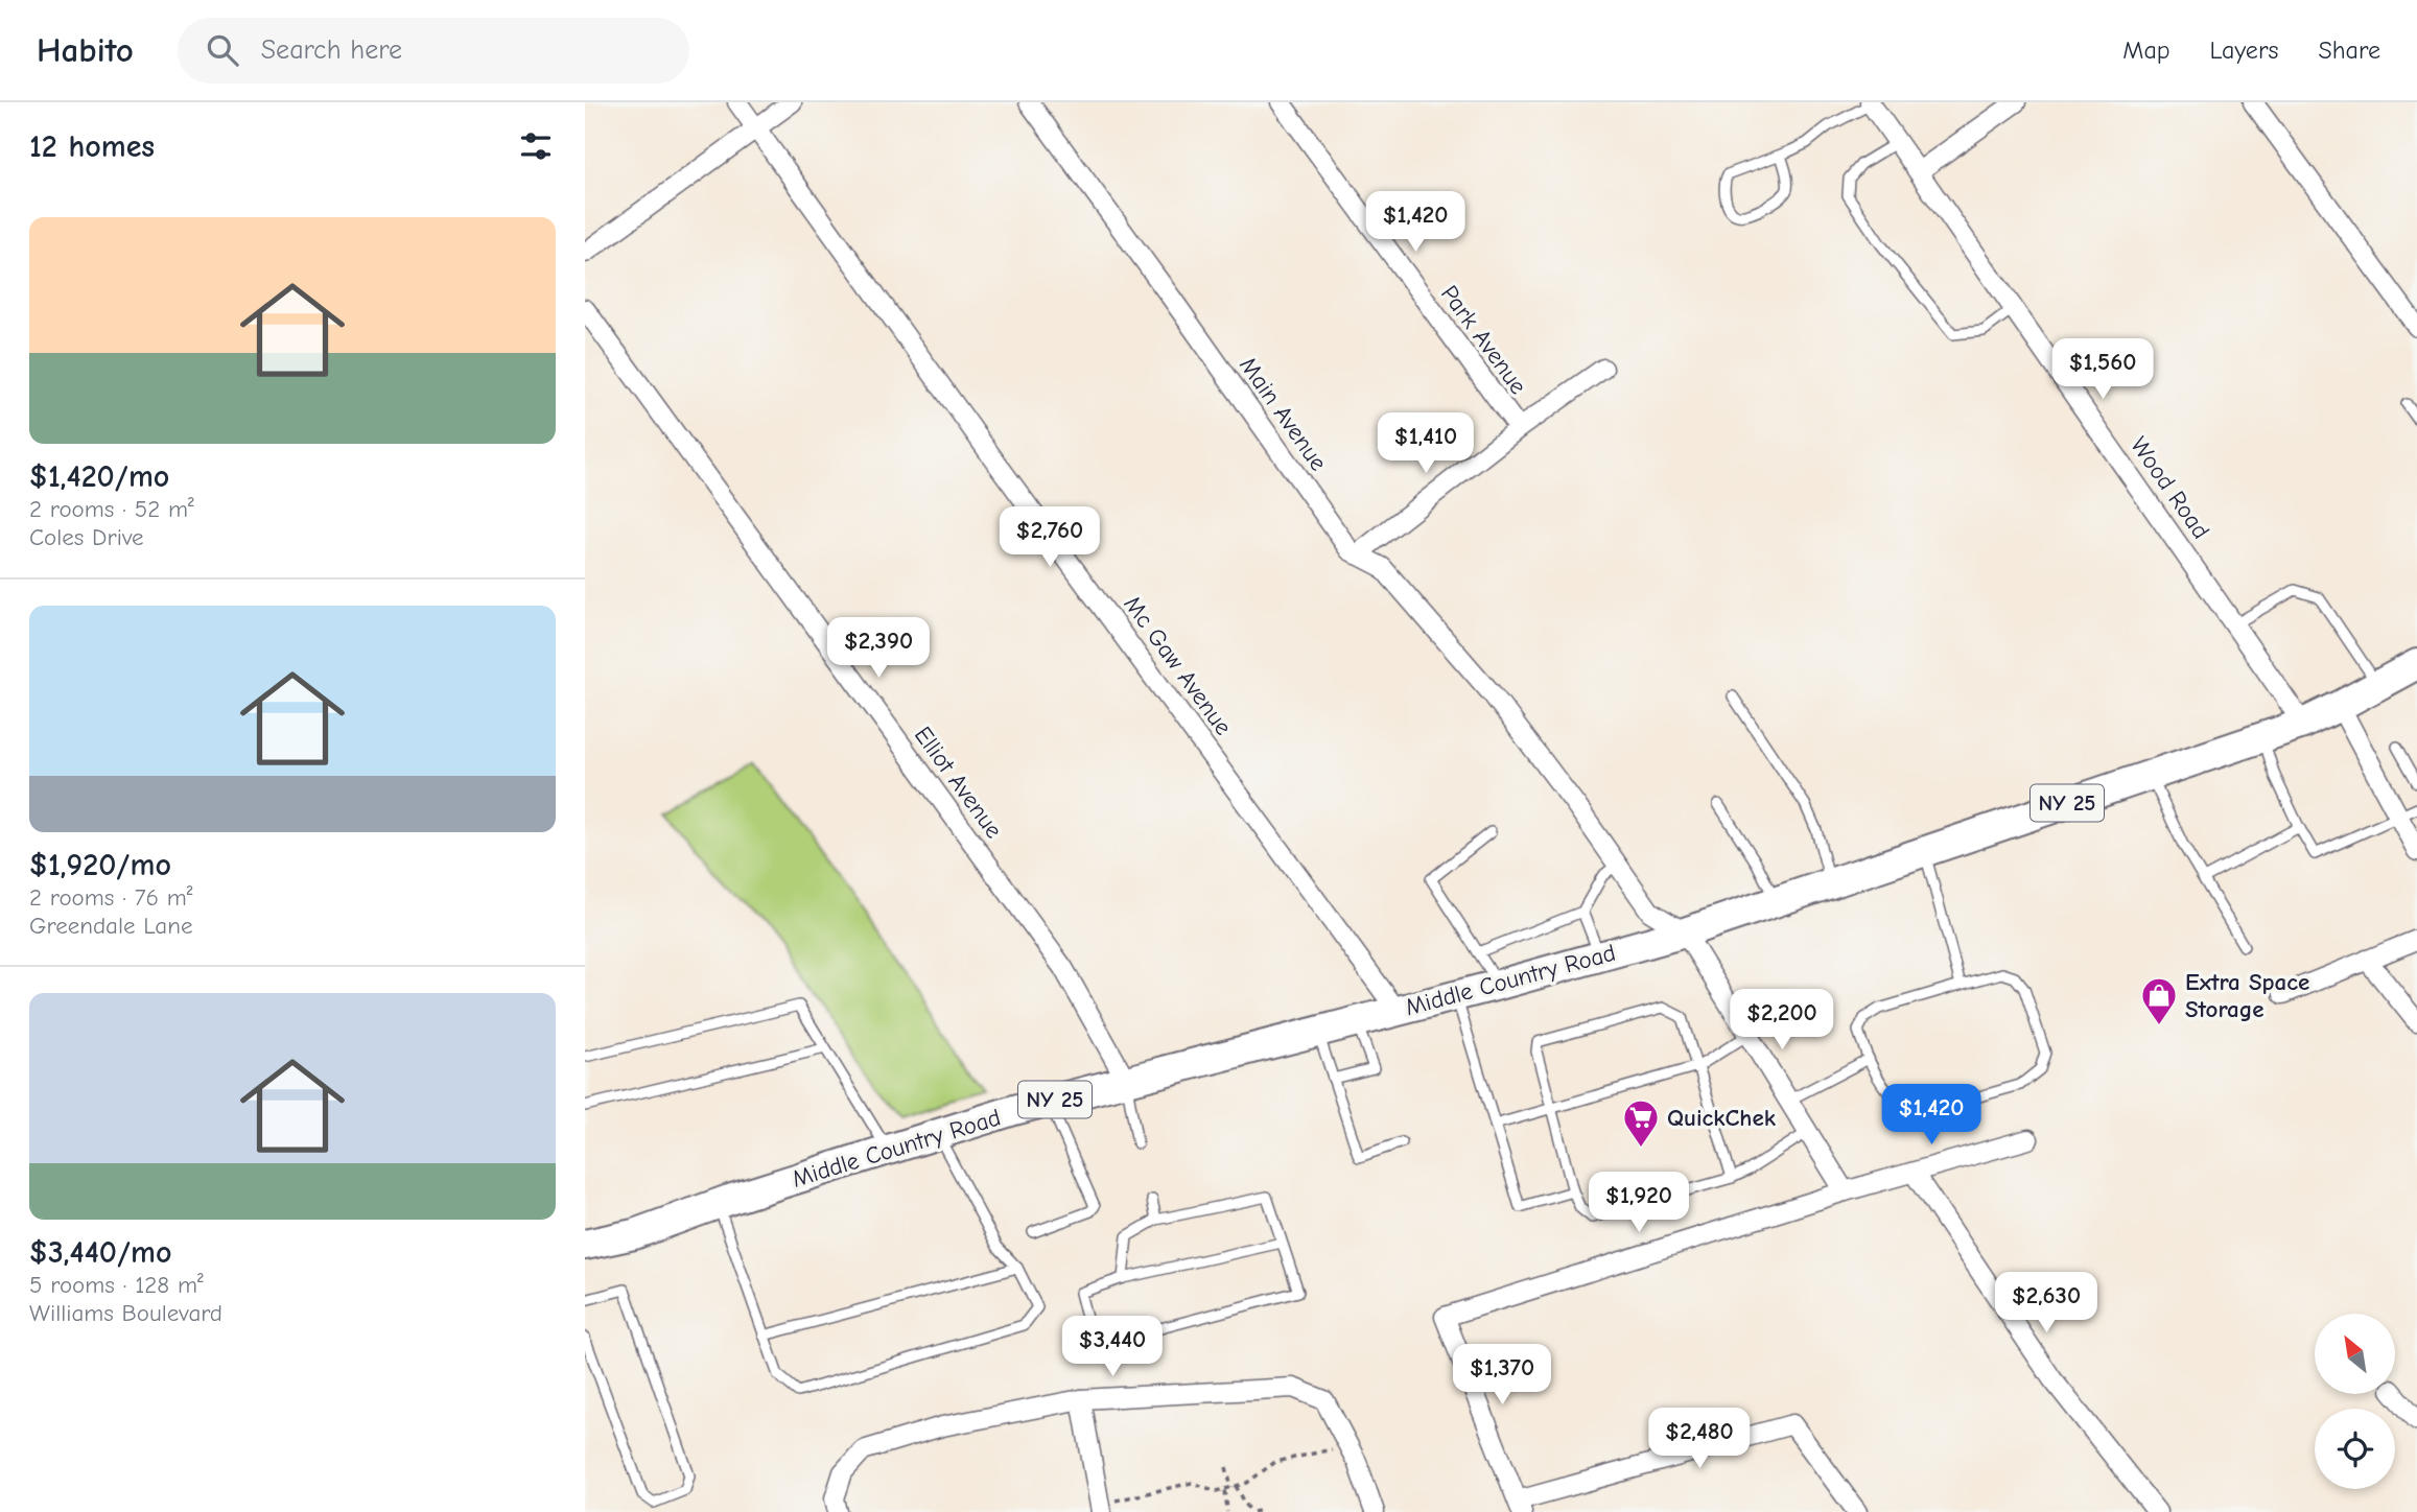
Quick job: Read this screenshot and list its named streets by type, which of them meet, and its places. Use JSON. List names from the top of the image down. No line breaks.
{"streets":{"main road":["NY 25","Middle Country Road"],"street":["Park Avenue","Main Avenue","Wood Road","Mc Gaw Avenue","Elliot Avenue"]},"crossings":[["Main Avenue","Middle Country Road"],["Wood Road","Middle Country Road"],["Mc Gaw Avenue","Middle Country Road"],["Elliot Avenue","Middle Country Road"]],"places":{"shop":["Extra Space Storage"],"supermarket":["QuickChek"]},"north":"top left","page":{"header":"Habito","search":"Search here","nav":["Map","Layers","Share"],"heading":"12 homes","list":[{"name":"$1,420/mo","note":"2 rooms · 52 m² · Coles Drive"},{"name":"$1,920/mo","note":"2 rooms · 76 m² · Greendale Lane"},{"name":"$3,440/mo","note":"5 rooms · 128 m² · Williams Boulevard"}],"price":["$1,420","$1,560","$1,410","$2,760","$2,390","$2,200","$1,420","$1,920","$2,630","$3,440","$1,370","$2,480"]}}
